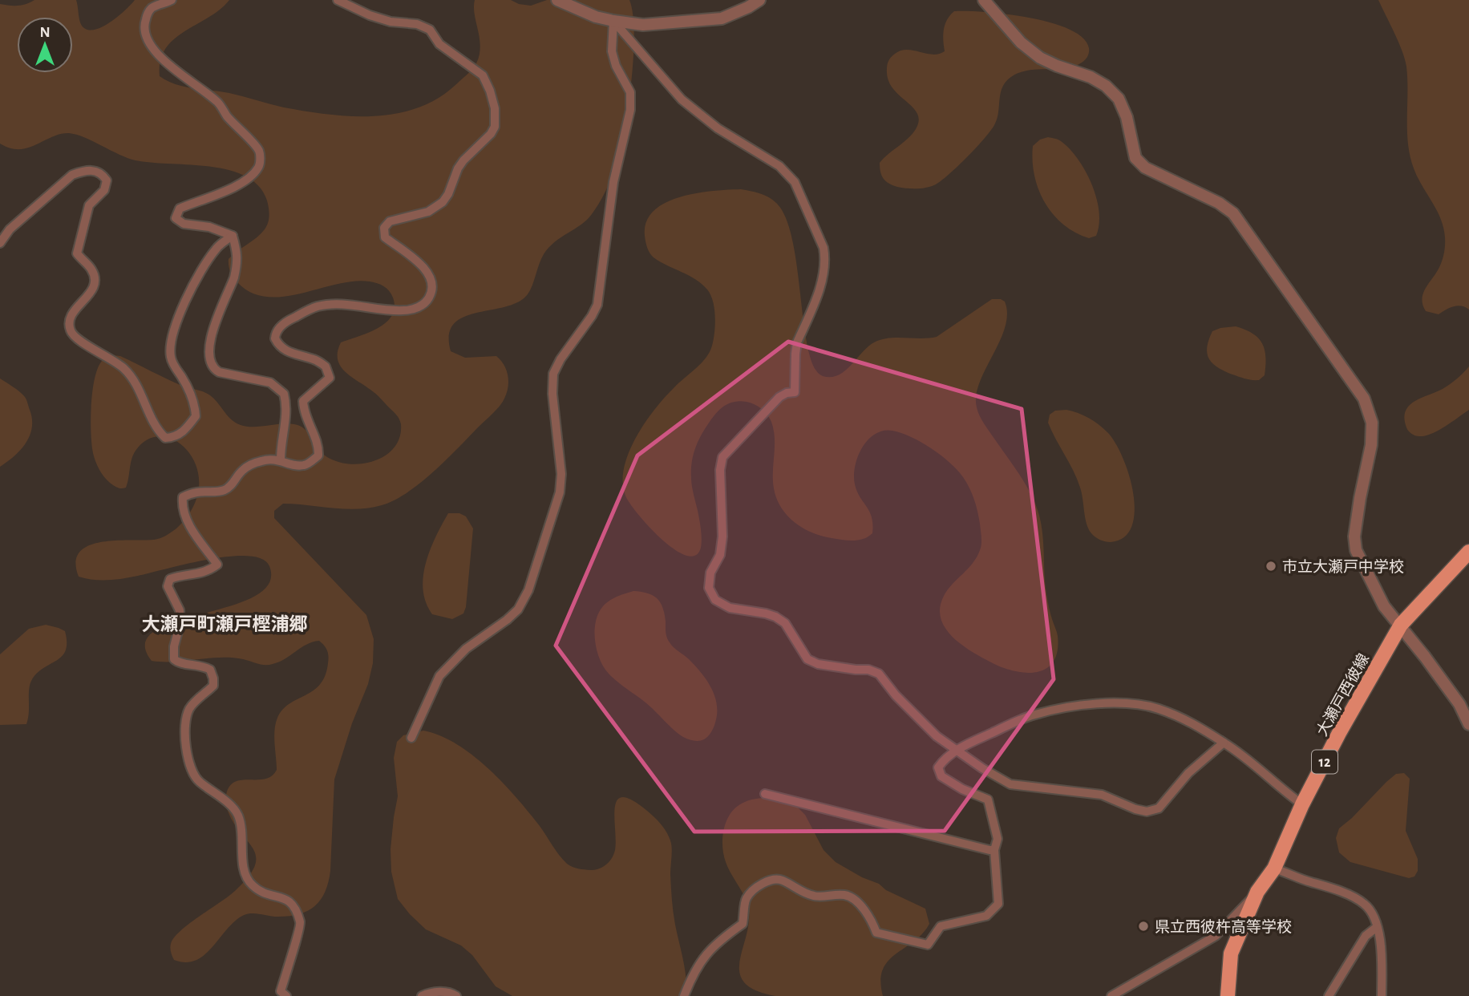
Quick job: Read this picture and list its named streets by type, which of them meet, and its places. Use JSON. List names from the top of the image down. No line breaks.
{"streets":{"main road":["大瀬戸西彼線","12"]},"districts":["大瀬戸町瀬戸樫浦郷"],"places":["市立大瀬戸中学校","県立西彼杵高等学校"],"north":"top"}
